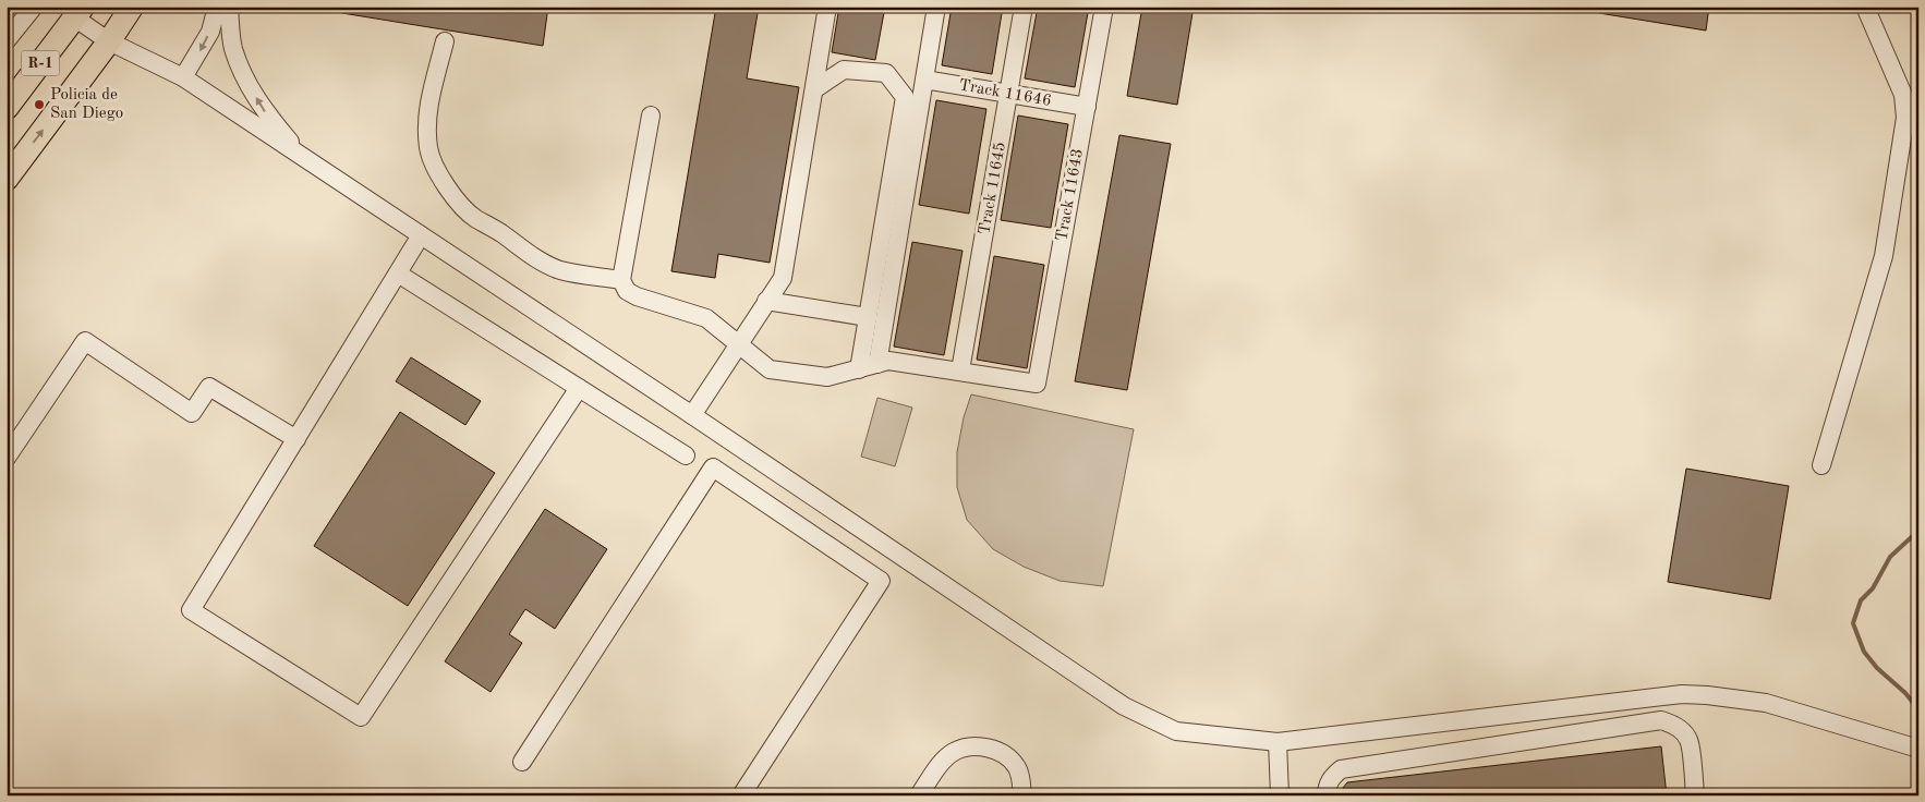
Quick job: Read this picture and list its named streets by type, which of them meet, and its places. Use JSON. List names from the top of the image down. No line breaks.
{"streets":{"main road":["R-1"],"street":["Track 11646","Track 11645","Track 11643"]},"crossings":[["Track 11646","Track 11645"],["Track 11646","Track 11643"],["Track 11645","Track 11643"]],"places":["Policia de San Diego"]}
